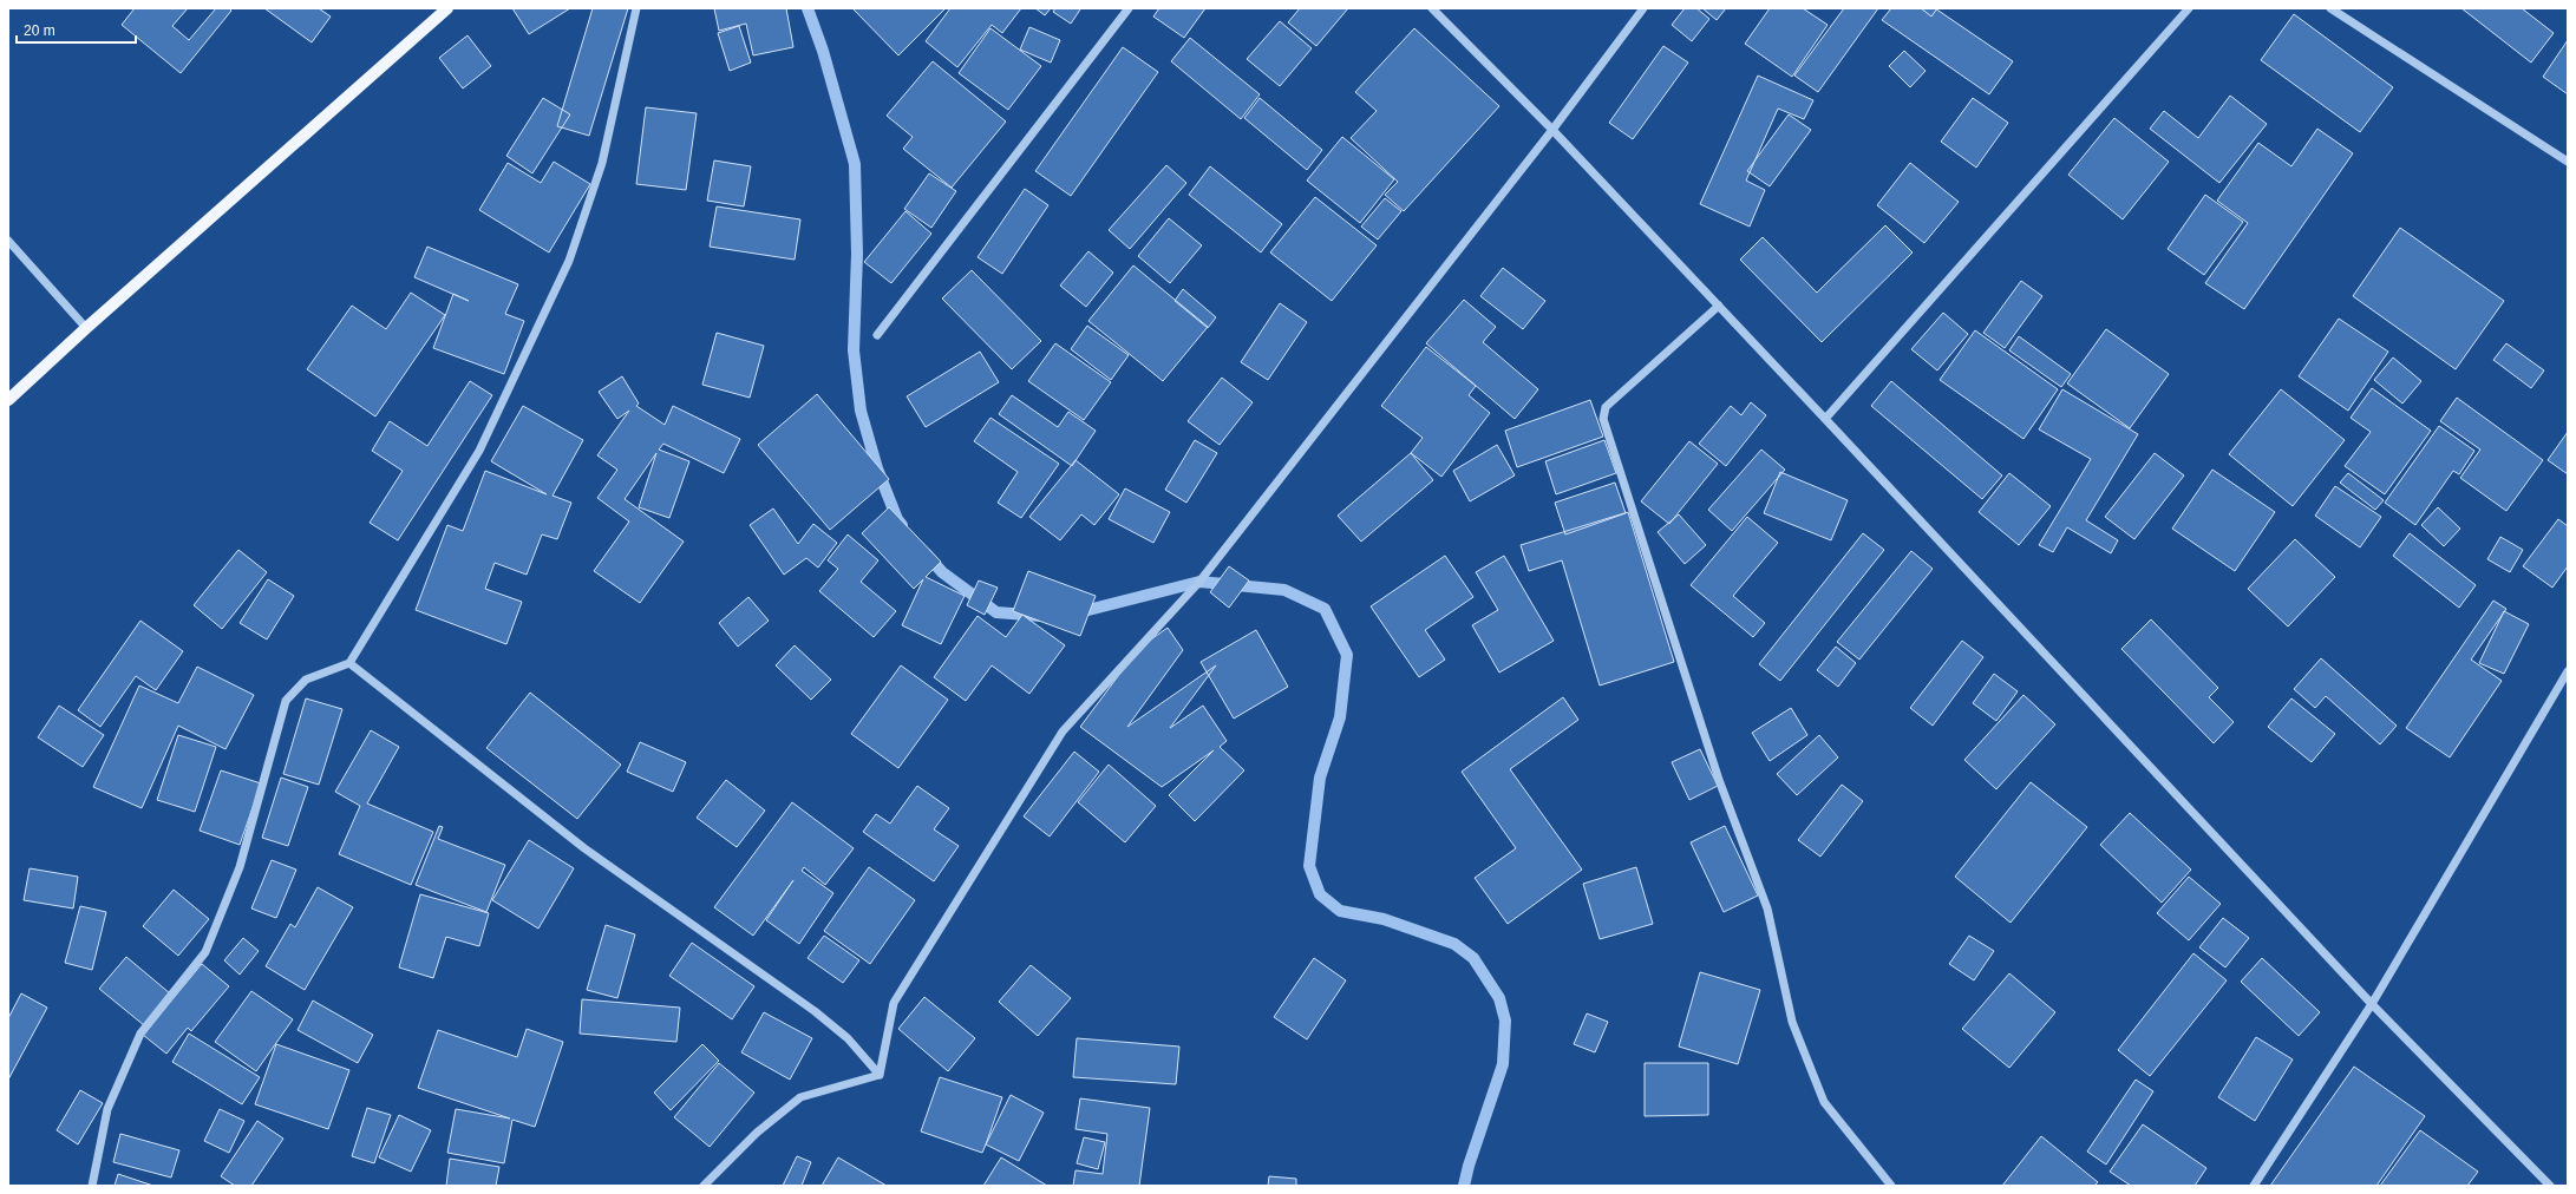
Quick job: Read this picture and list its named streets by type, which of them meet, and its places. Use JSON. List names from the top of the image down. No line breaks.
{"scale_bar":"20 m"}
